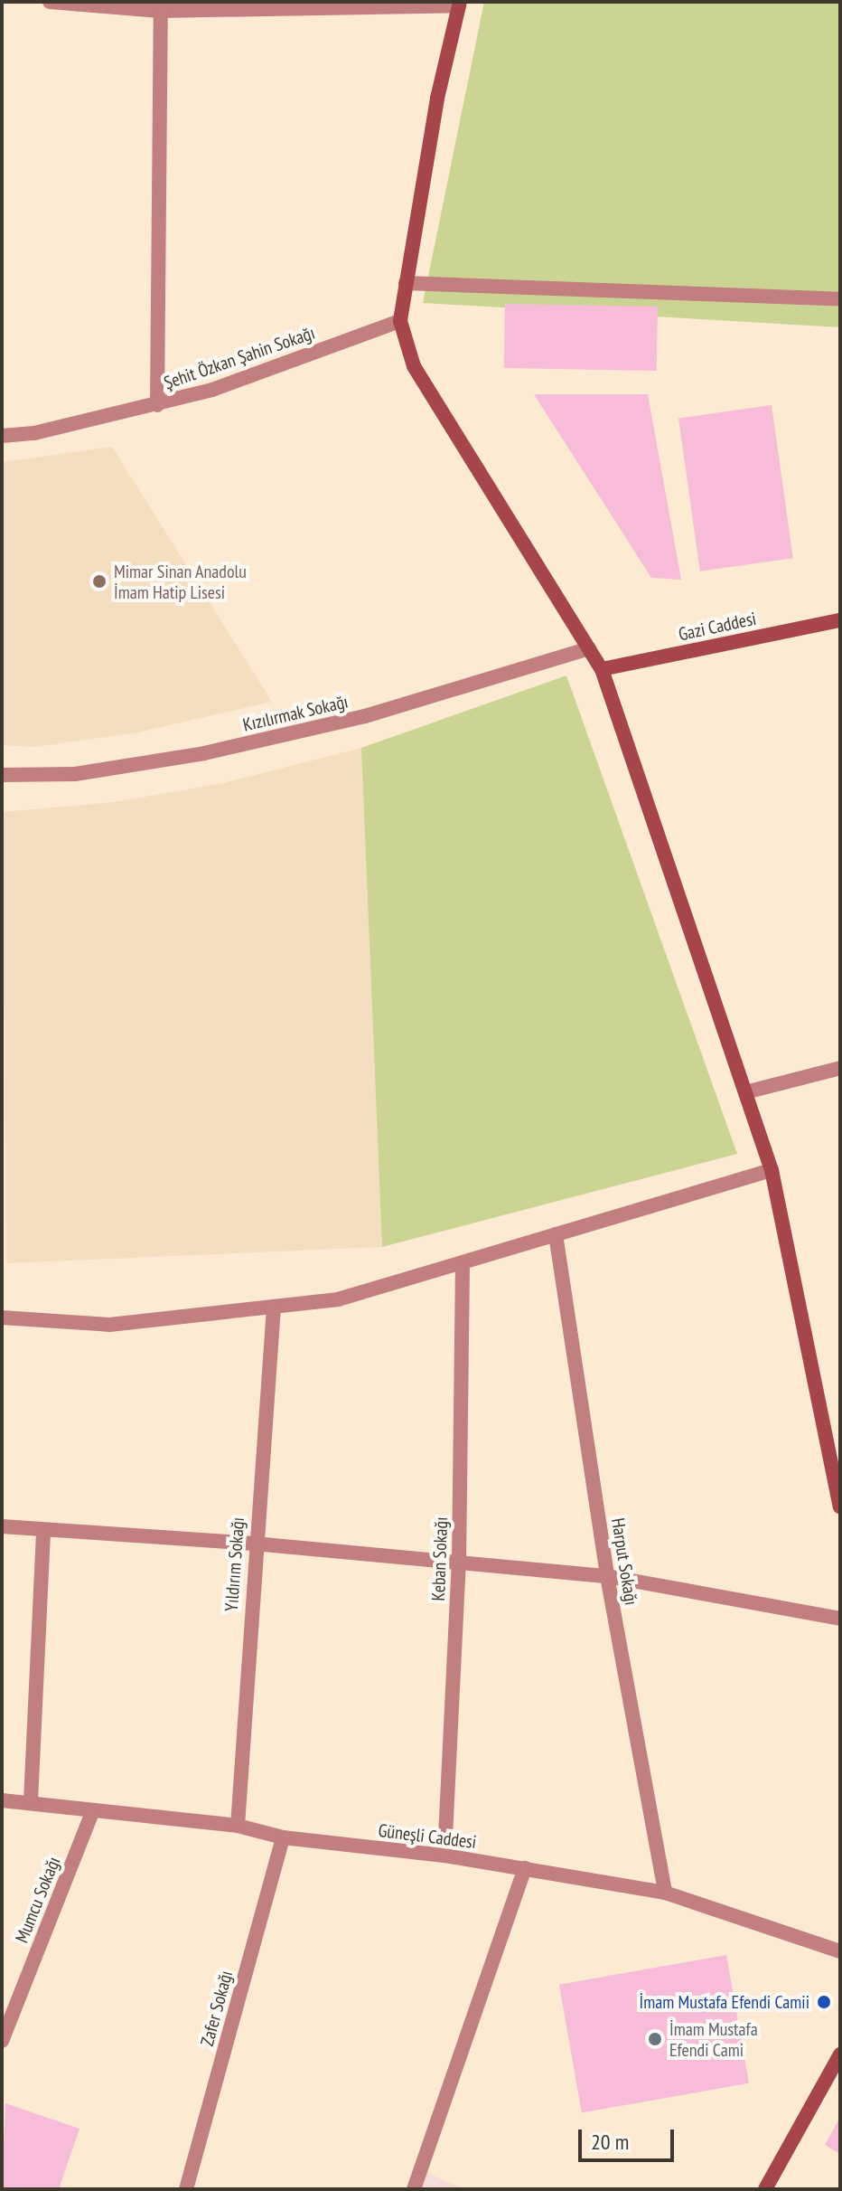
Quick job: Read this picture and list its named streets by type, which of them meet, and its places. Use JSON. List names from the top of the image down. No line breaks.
{"streets":{"street":["Şehit Özkan Şahin Sokağı","Gazi Caddesi","Kızılırmak Sokağı","Keban Sokağı","Harput Sokağı","Yıldırım Sokağı","Güneşli Caddesi","Mumcu Sokağı","Zafer Sokağı"]},"crossings":[["Keban Sokağı","Güneşli Caddesi"],["Harput Sokağı","Güneşli Caddesi"],["Yıldırım Sokağı","Güneşli Caddesi"],["Güneşli Caddesi","Mumcu Sokağı"],["Güneşli Caddesi","Zafer Sokağı"]],"places":["Mimar Sinan Anadolu İmam Hatip Lisesi","İmam Mustafa Efendi Camii","İmam Mustafa Efendi Cami"],"scale_bar":"20 m"}
